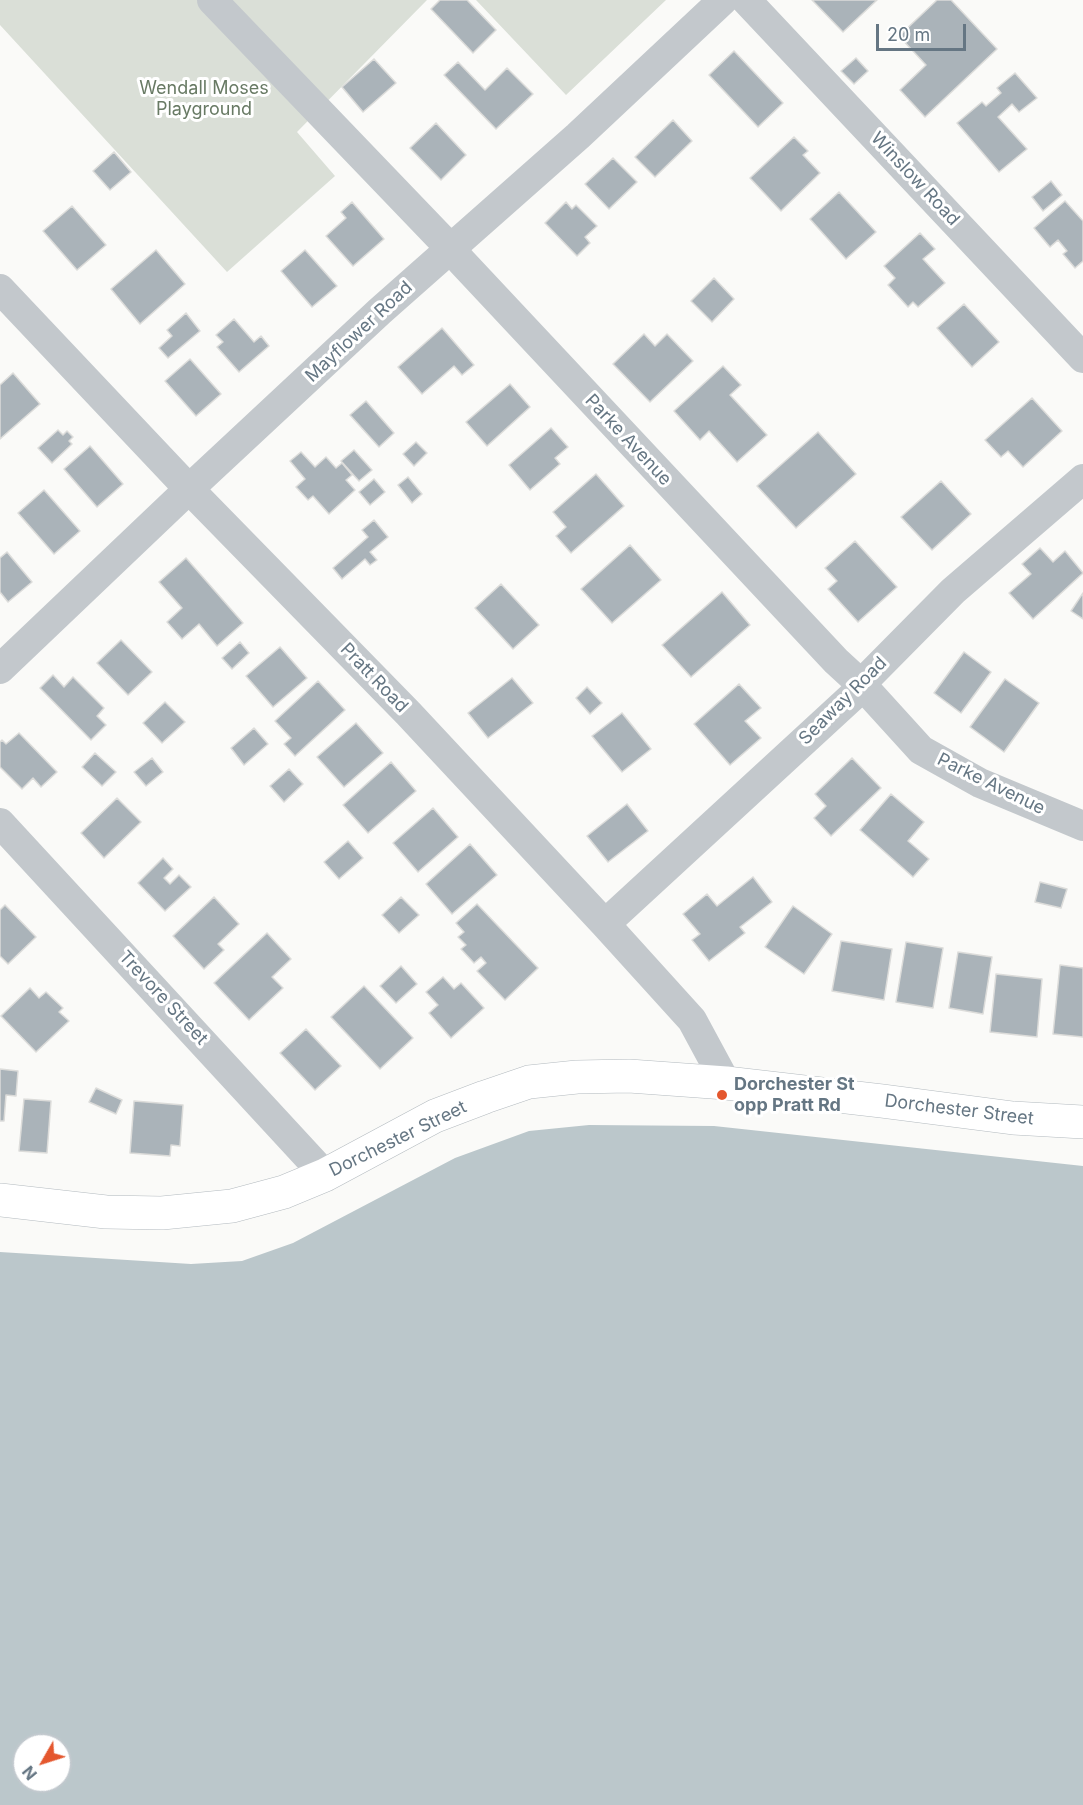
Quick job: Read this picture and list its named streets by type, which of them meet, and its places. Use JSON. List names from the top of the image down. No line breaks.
{"streets":{"street":["Winslow Road","Mayflower Road","Parke Avenue","Pratt Road","Seaway Road","Trevore Street","Dorchester Street"]},"crossings":[["Mayflower Road","Parke Avenue"],["Mayflower Road","Pratt Road"],["Parke Avenue","Seaway Road"],["Pratt Road","Seaway Road"],["Pratt Road","Dorchester Street"],["Trevore Street","Dorchester Street"]],"parks":["Wendall Moses Playground"],"places":["Dorchester St opp Pratt Rd"],"scale_bar":"20 m","north":"bottom left"}
